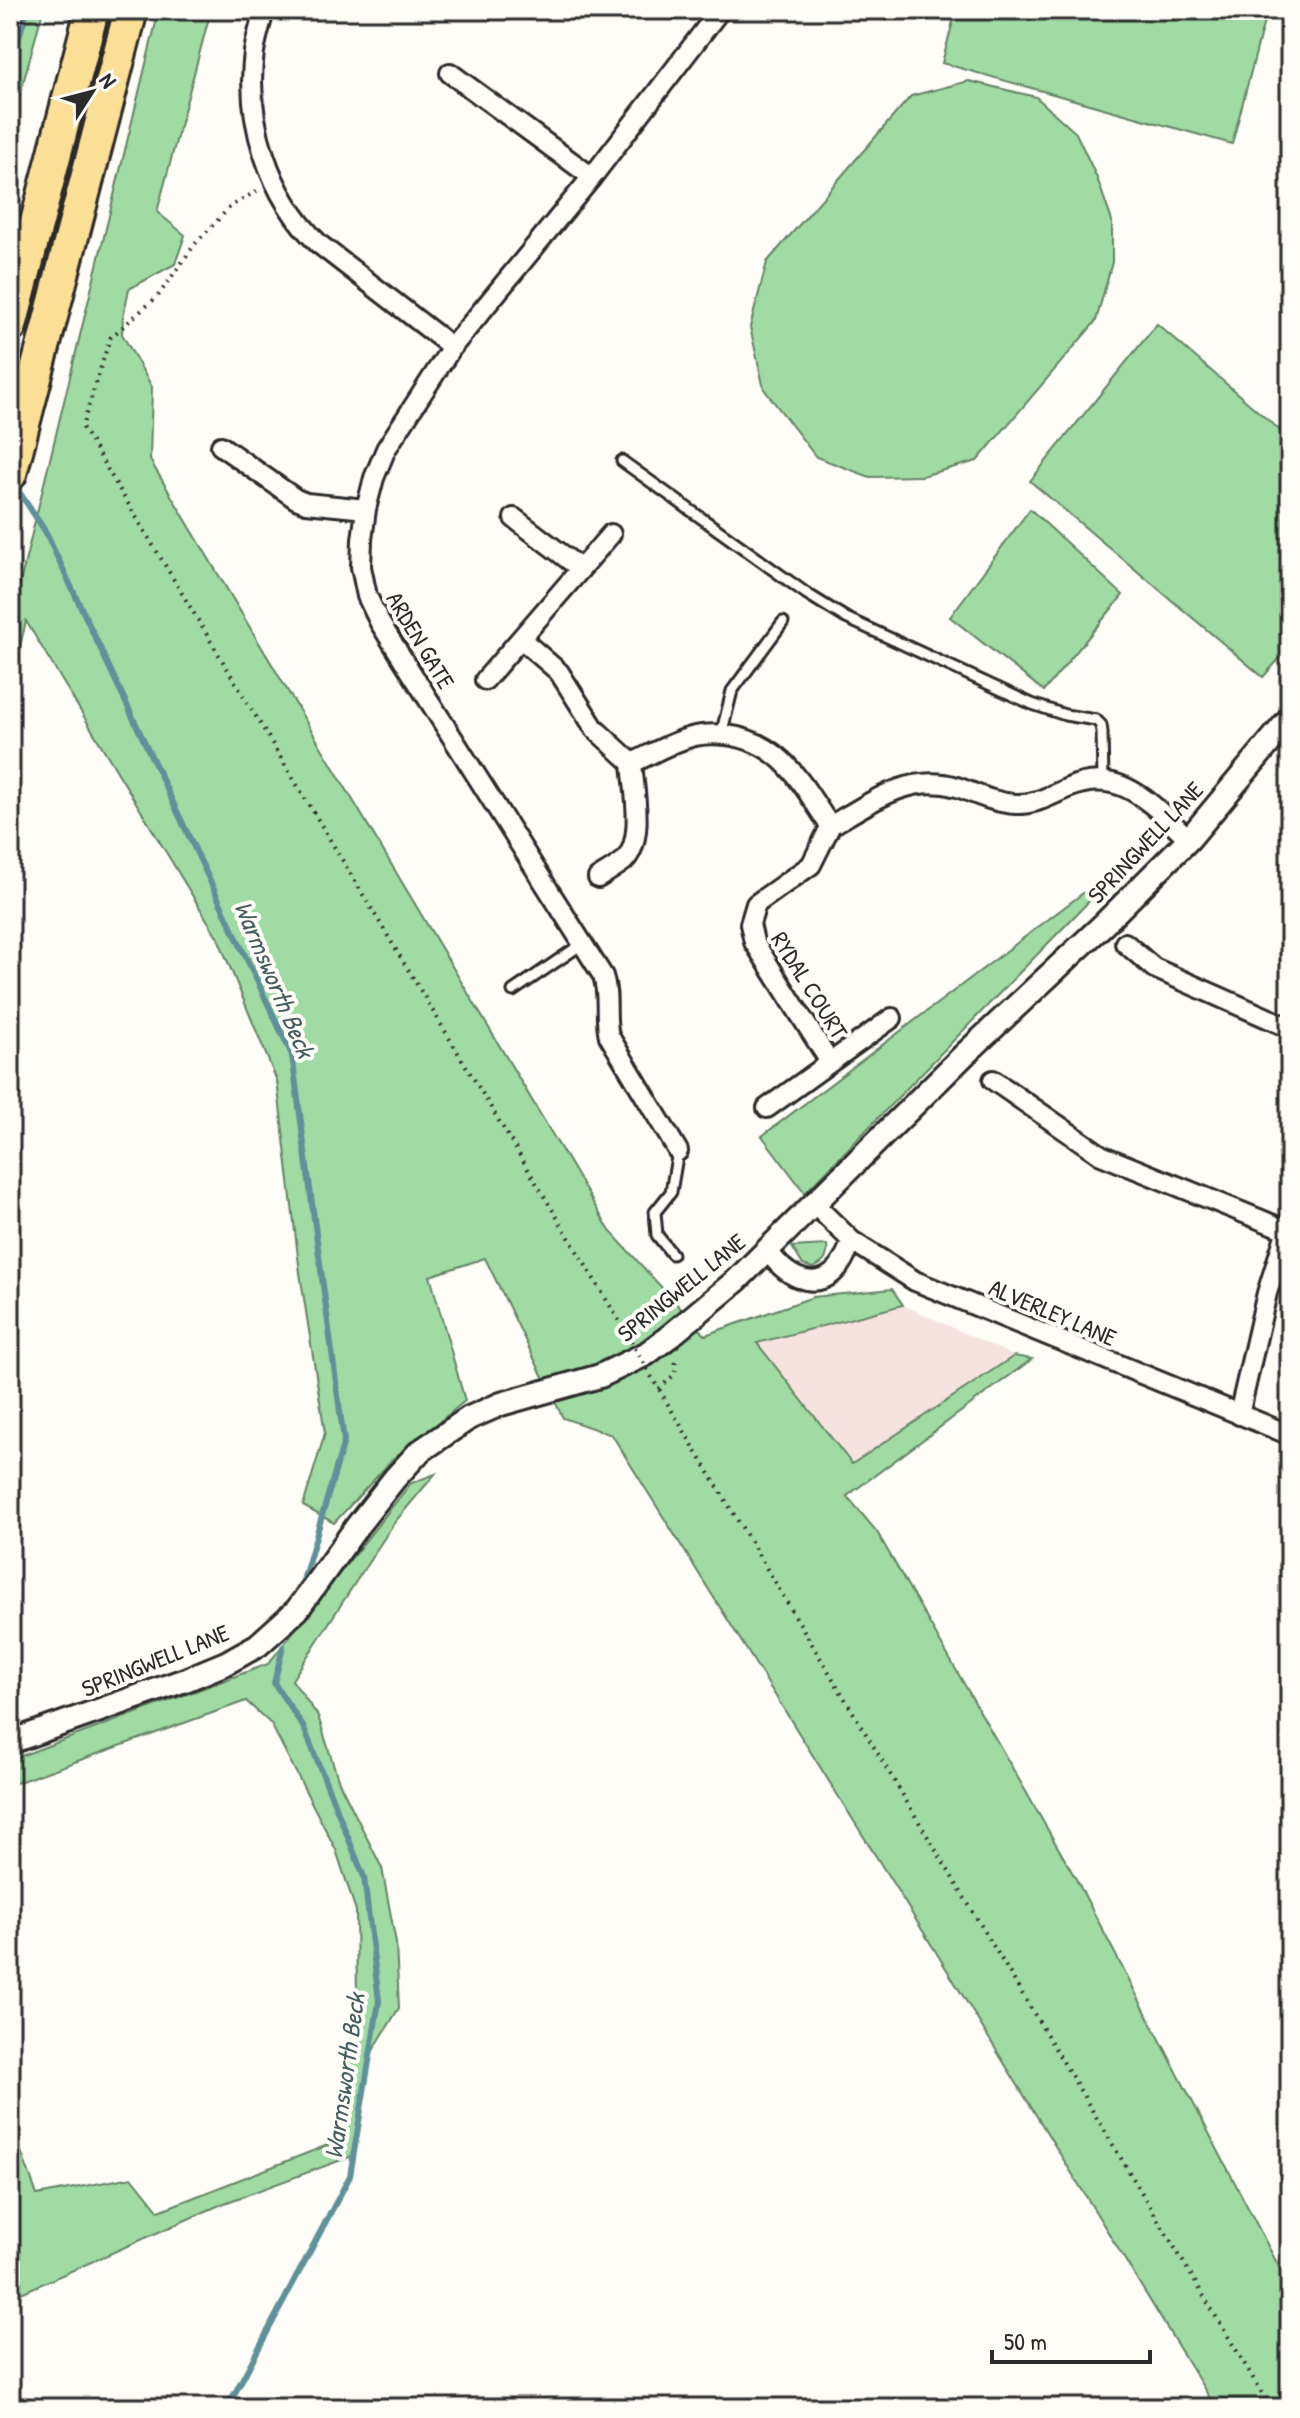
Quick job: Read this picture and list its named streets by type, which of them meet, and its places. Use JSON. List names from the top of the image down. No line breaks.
{"streets":{"street":["ARDEN GATE","SPRINGWELL LANE","RYDAL COURT","ALVERLEY LANE"]},"crossings":[["SPRINGWELL LANE","ALVERLEY LANE"]],"water":["Warmsworth Beck"],"scale_bar":"50 m","north":"top right"}
